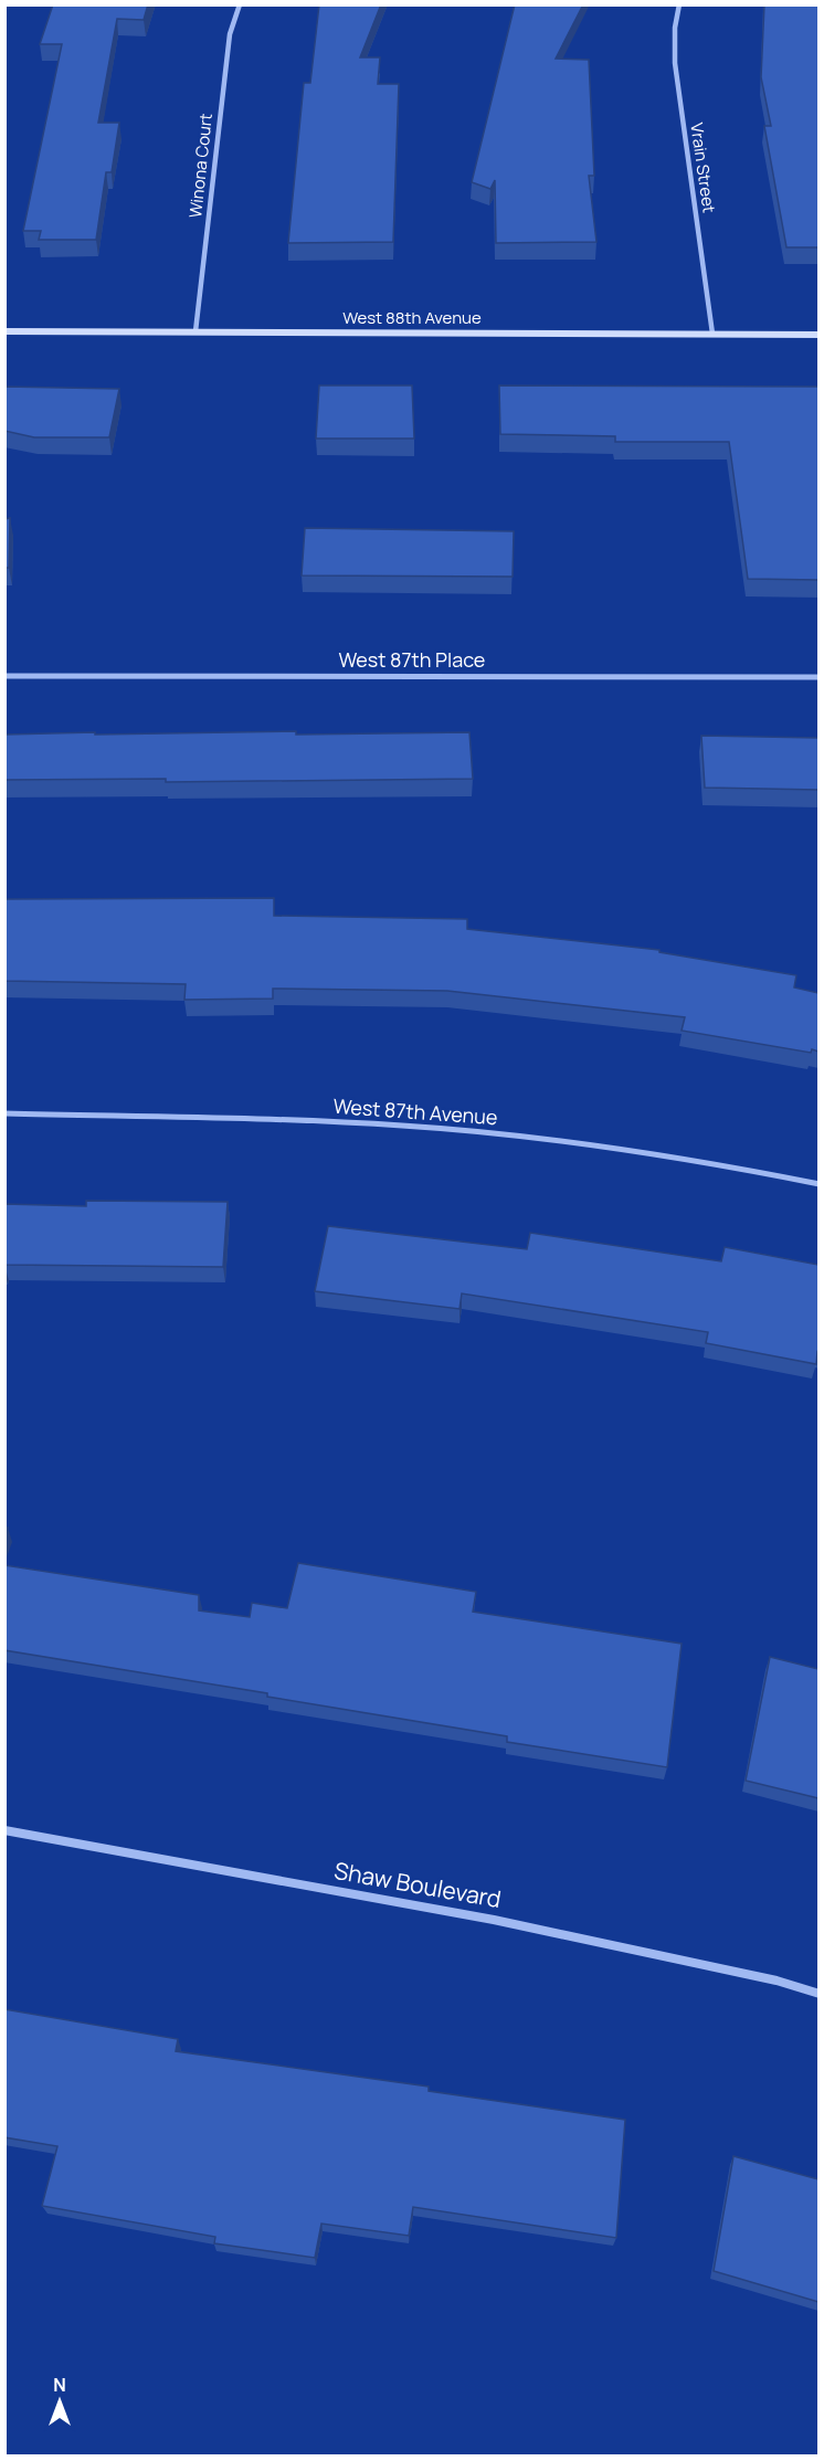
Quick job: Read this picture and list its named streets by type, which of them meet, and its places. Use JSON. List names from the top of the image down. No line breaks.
{"streets":{"street":["Winona Court","Vrain Street","West 88th Avenue","West 87th Place","West 87th Avenue","Shaw Boulevard"]},"crossings":[["Winona Court","West 88th Avenue"],["Vrain Street","West 88th Avenue"]],"north":"top"}
